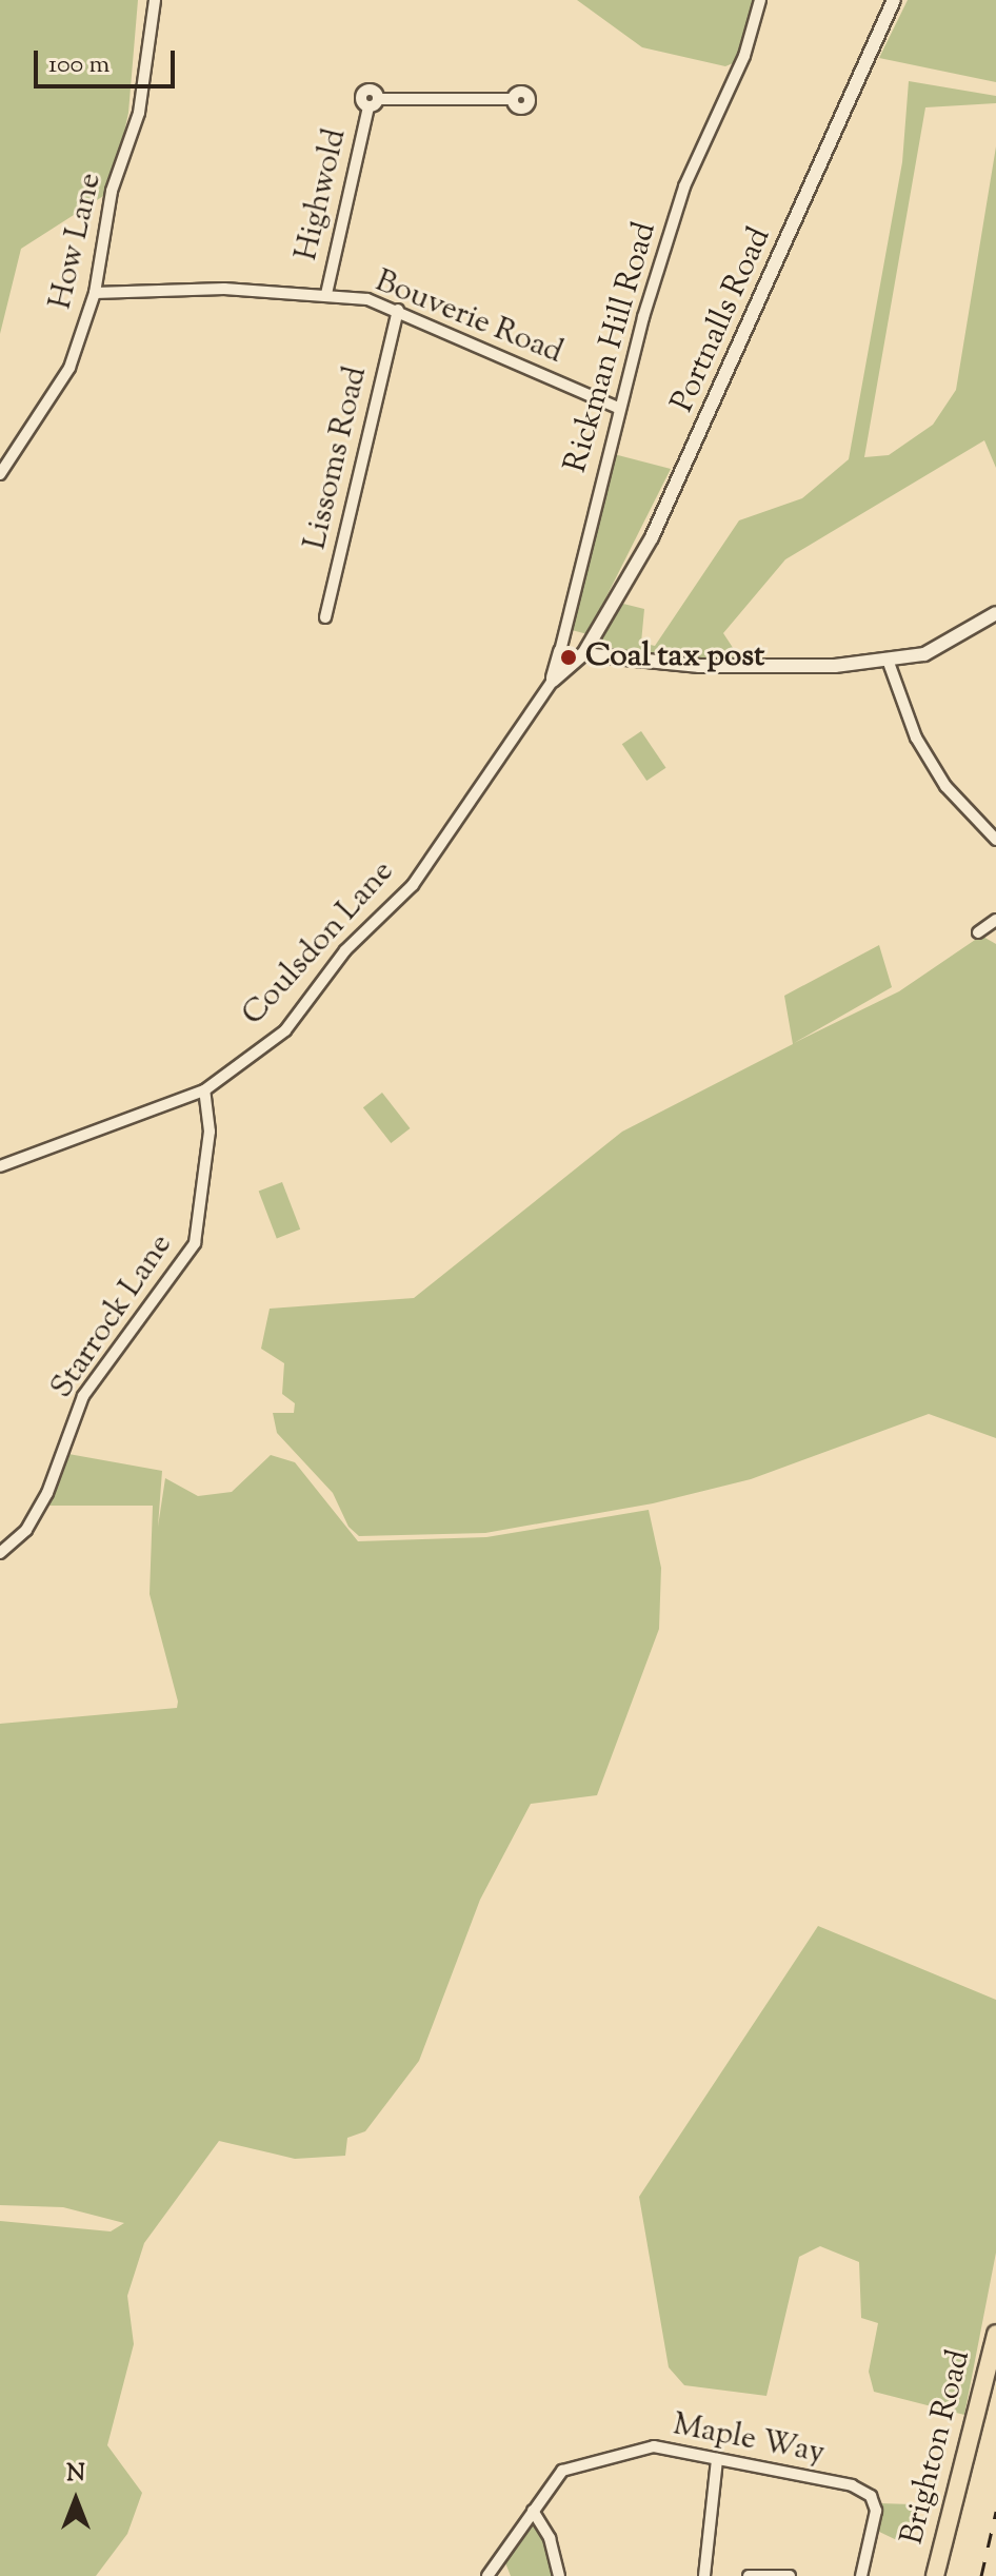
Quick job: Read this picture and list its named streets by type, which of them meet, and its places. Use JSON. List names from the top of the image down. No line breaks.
{"streets":{"highway":["Brighton Road"],"street":["Highwold","How Lane","Bouverie Road","Portnalls Road","Rickman Hill Road","Lissoms Road","Coulsdon Lane","Starrock Lane","Maple Way"]},"crossings":[["Highwold","Bouverie Road"],["How Lane","Bouverie Road"],["Bouverie Road","Rickman Hill Road"],["Bouverie Road","Lissoms Road"],["Portnalls Road","Coulsdon Lane"],["Rickman Hill Road","Coulsdon Lane"],["Coulsdon Lane","Starrock Lane"]],"places":["Coal tax post"],"scale_bar":"100 m","north":"top"}
